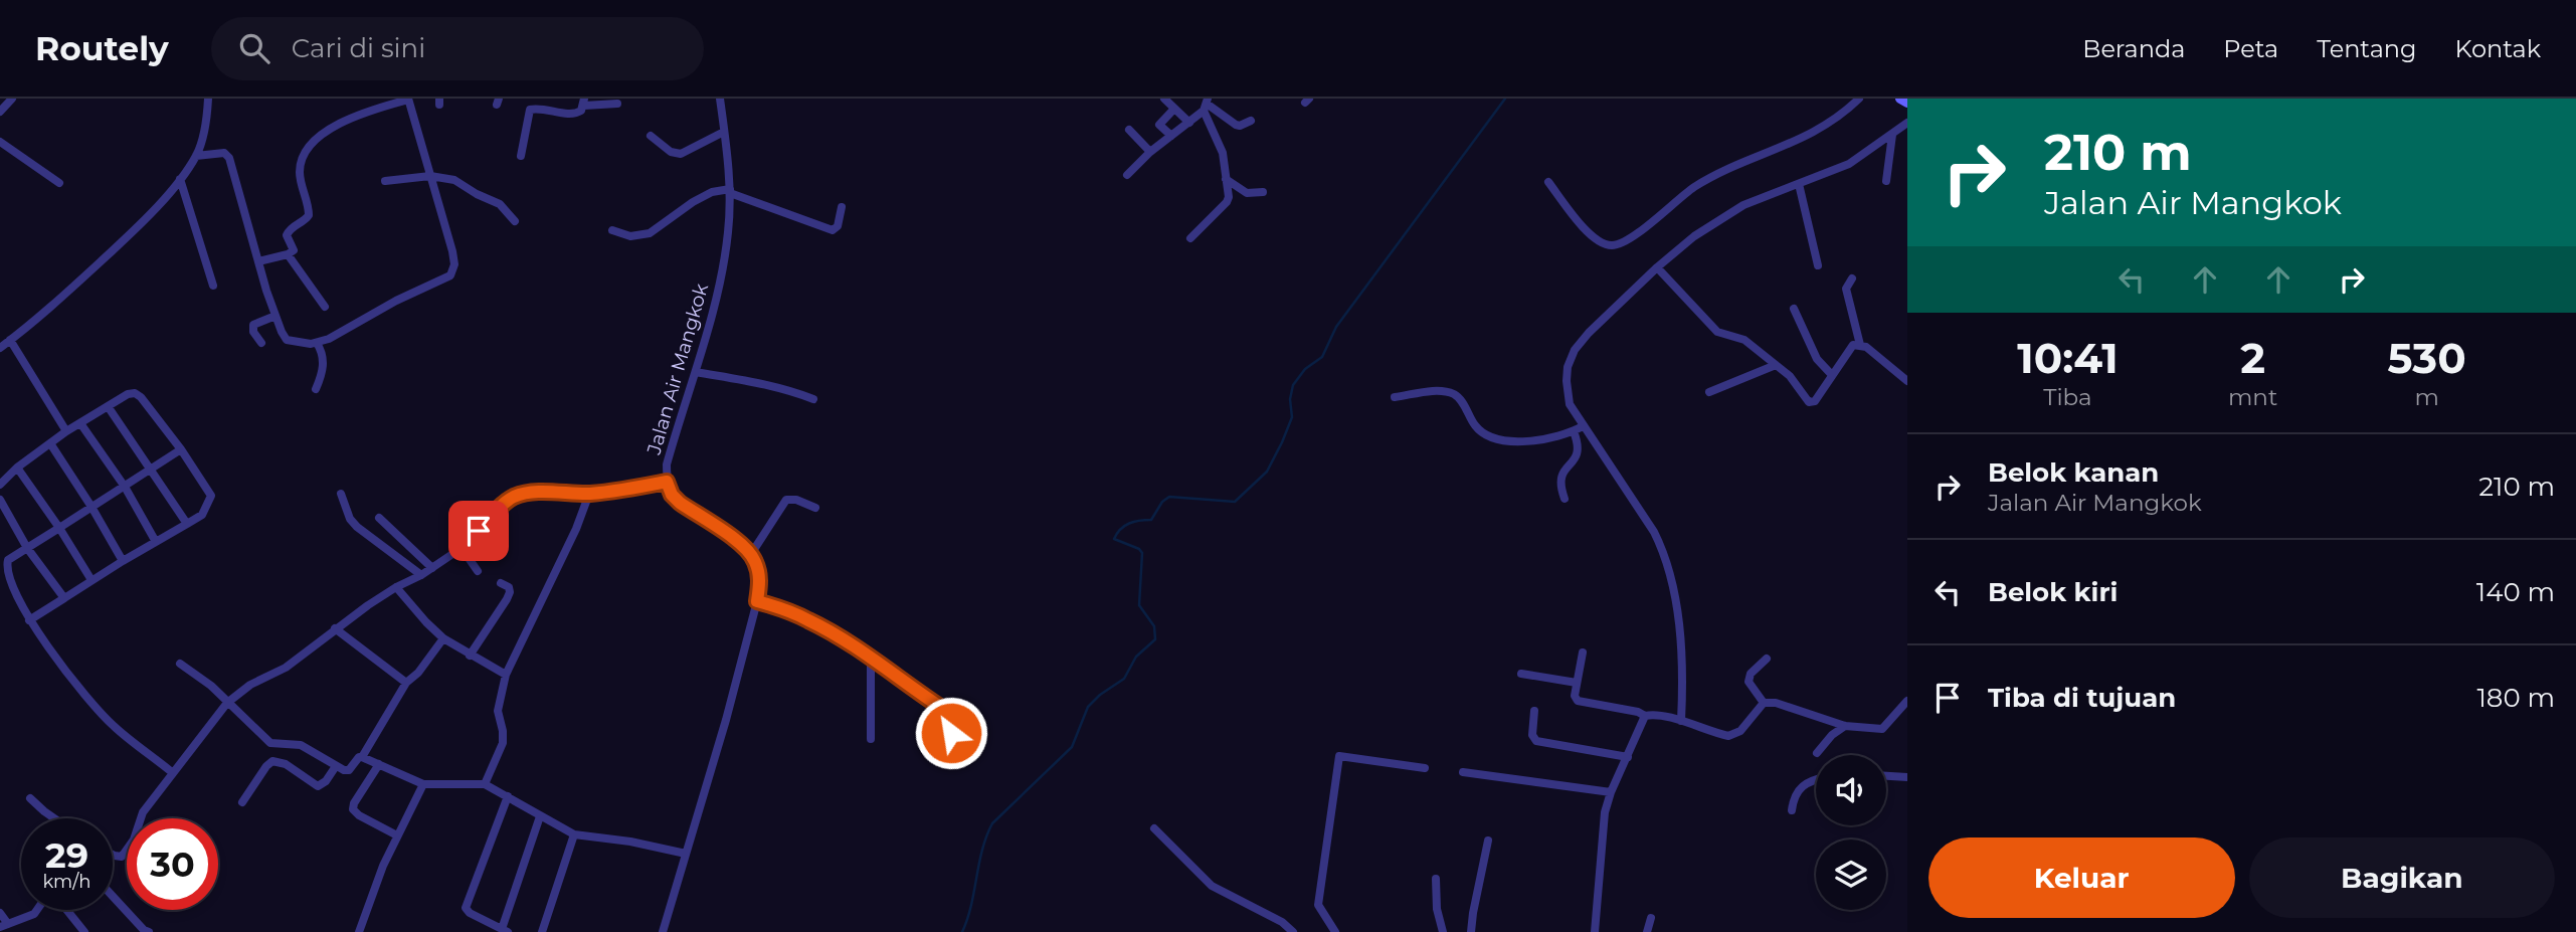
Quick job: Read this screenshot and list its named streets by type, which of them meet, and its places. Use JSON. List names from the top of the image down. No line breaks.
{"streets":{"street":["Jalan Air Mangkok"]},"page":{"header":"Routely","search":"Cari di sini","nav":["Beranda","Peta","Tentang","Kontak"],"turn":["210 m","Jalan Air Mangkok"],"eta":["10:41","Tiba","2","mnt","530","m"],"list":[{"name":"Belok kanan","note":"Jalan Air Mangkok","value":"210 m"},{"name":"Belok kiri","value":"140 m"},{"name":"Tiba di tujuan","value":"180 m"}],"speed":"29 km/h","limit":"30","buttons":["Keluar","Bagikan"]}}
